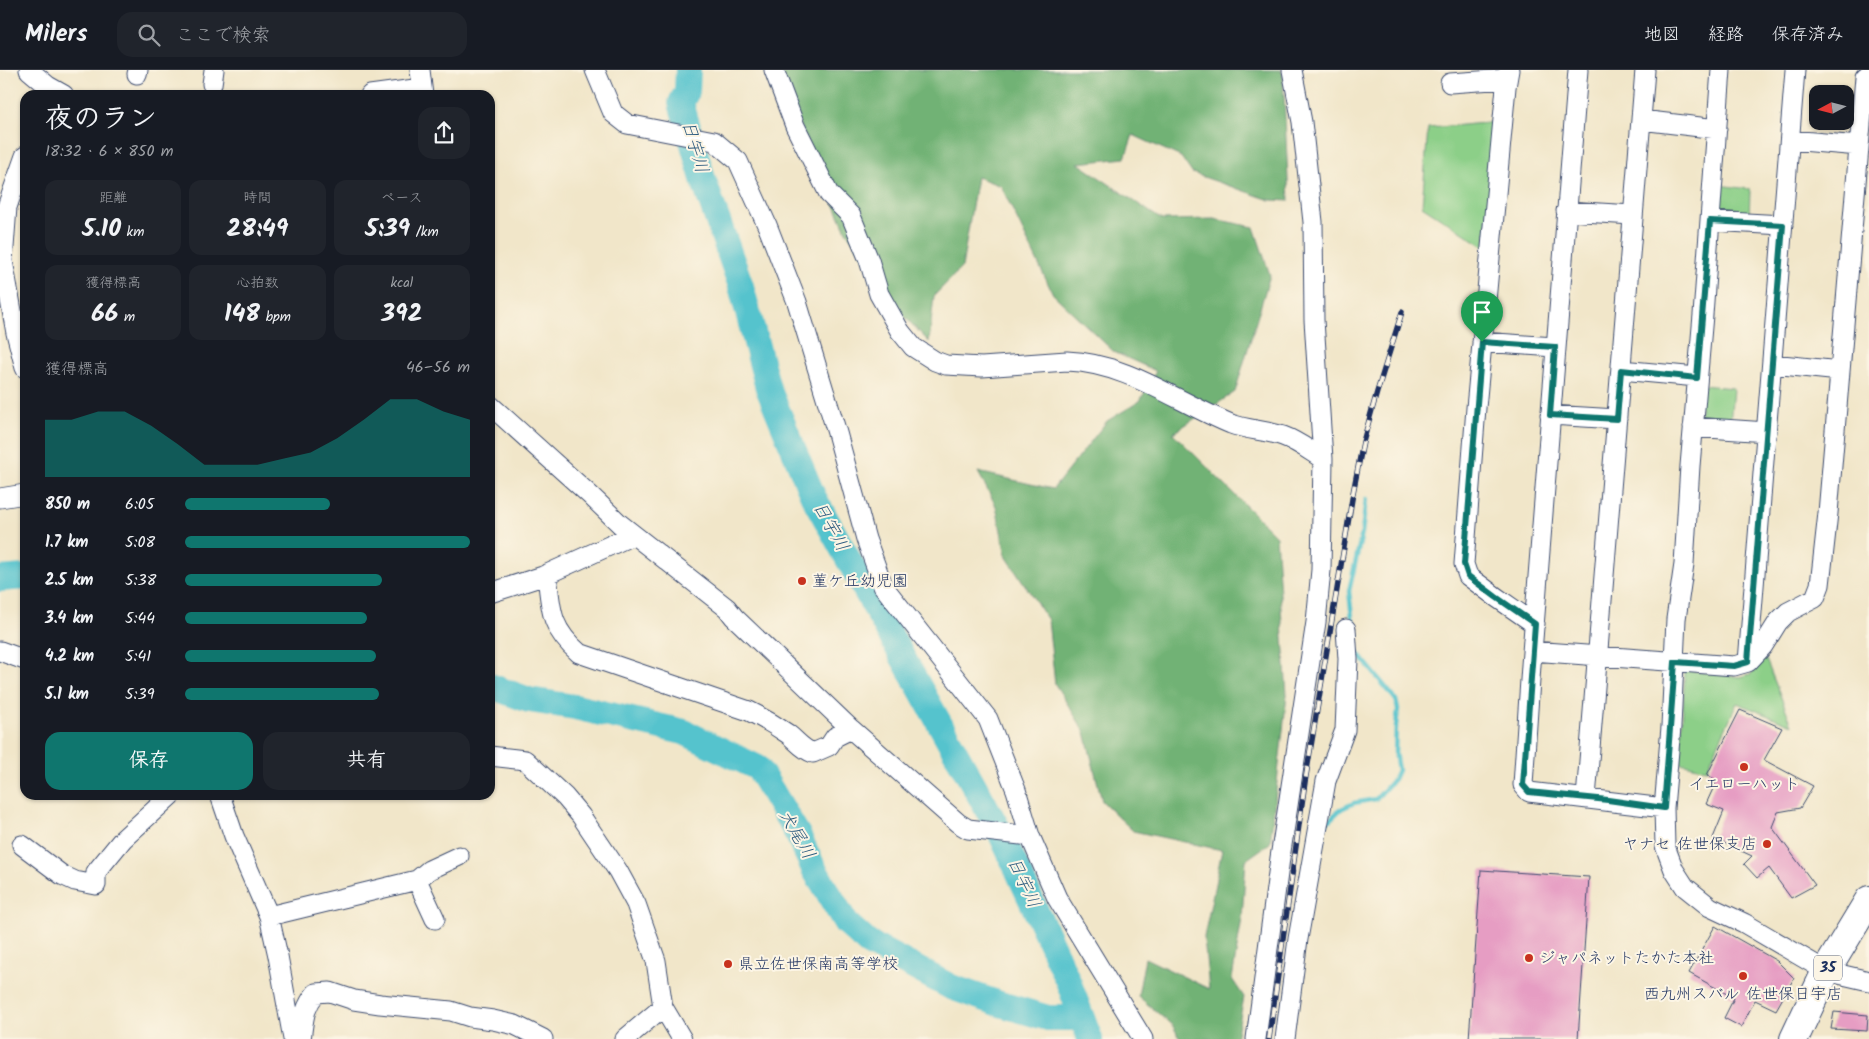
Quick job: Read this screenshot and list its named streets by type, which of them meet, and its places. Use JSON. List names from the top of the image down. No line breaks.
{"streets":{"highway":["35"]},"water":["日宇川","犬尾川"],"places":["菫ケ丘幼児園","イエローハット","ヤナセ 佐世保支店","ジャパネットたかた本社","県立佐世保南高等学校","西九州スバル 佐世保日宇店"],"north":"left","page":{"header":"Milers","search":"ここで検索","nav":["地図","経路","保存済み"],"heading":["夜のラン","18:32 · 6 × 850 m"],"stats":[["距離","5.10 km"],["時間","28:49"],["ペース","5:39 /km"],["獲得標高","66 m"],["心拍数","148 bpm"],["kcal","392"]],"chart":["獲得標高","46–56 m"],"list":[{"name":"850 m","note":"6:05"},{"name":"1.7 km","note":"5:08"},{"name":"2.5 km","note":"5:38"},{"name":"3.4 km","note":"5:44"},{"name":"4.2 km","note":"5:41"},{"name":"5.1 km","note":"5:39"}],"buttons":["保存","共有"]}}
